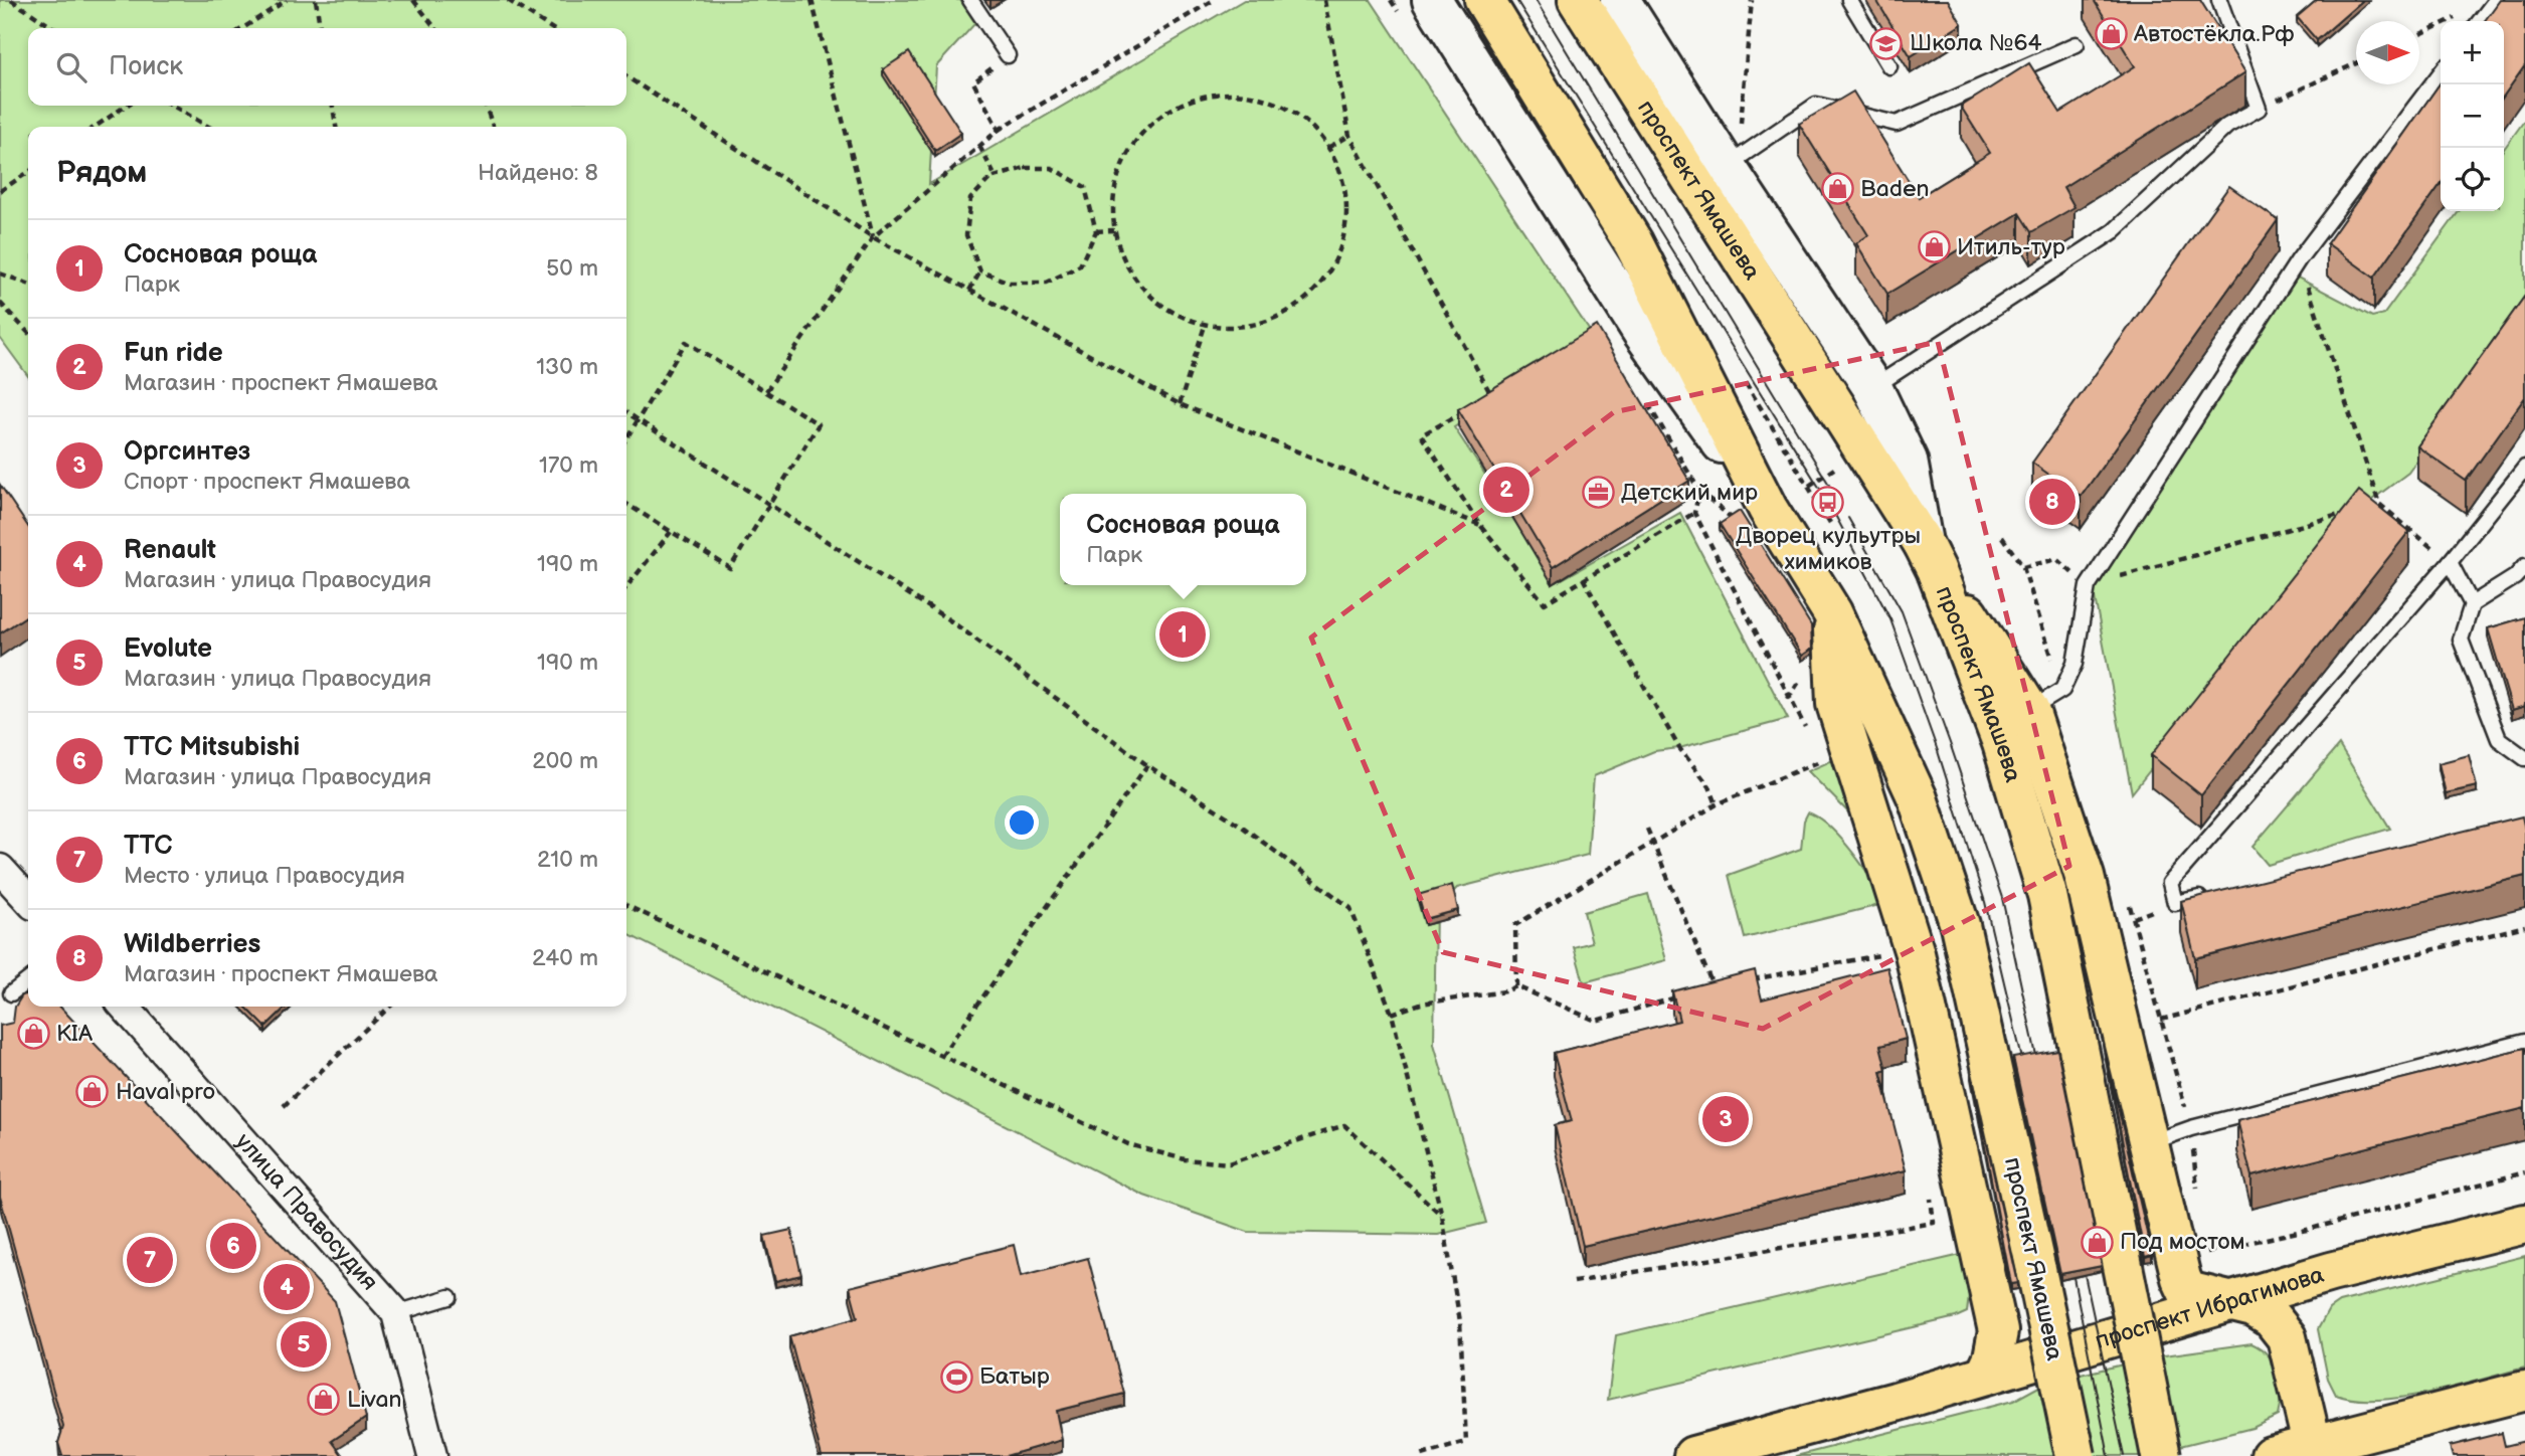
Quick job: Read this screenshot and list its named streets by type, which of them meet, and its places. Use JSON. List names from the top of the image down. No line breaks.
{"streets":{"main road":["проспект Ямашева","проспект Ибрагимова"],"street":["улица Правосудия"]},"places":{"shop":["Автостёкла.Рф","Baden","Итиль-тур","KIA","Haval pro","Под мостом","Livan"],"school or university":["Школа №64"],"office":["Детский мир"],"bus stop":["Дворец кульутры химиков"],"sports":["Батыр"]},"north":"right","page":{"map_buttons":["+","−"],"search":"Поиск","heading":["Рядом","Найдено: 8"],"list":[{"mark":"1","name":"Сосновая роща","note":"Парк","value":"50 m"},{"mark":"2","name":"Fun ride","note":"Магазин · проспект Ямашева","value":"130 m"},{"mark":"3","name":"Оргсинтез","note":"Спорт · проспект Ямашева","value":"170 m"},{"mark":"4","name":"Renault","note":"Магазин · улица Правосудия","value":"190 m"},{"mark":"5","name":"Evolute","note":"Магазин · улица Правосудия","value":"190 m"},{"mark":"6","name":"ТТС Mitsubishi","note":"Магазин · улица Правосудия","value":"200 m"},{"mark":"7","name":"ТТС","note":"Место · улица Правосудия","value":"210 m"},{"mark":"8","name":"Wildberries","note":"Магазин · проспект Ямашева","value":"240 m"}],"pins":["2","8","1","3","6","7","4","5"],"popup":["Сосновая роща","Парк"]}}
